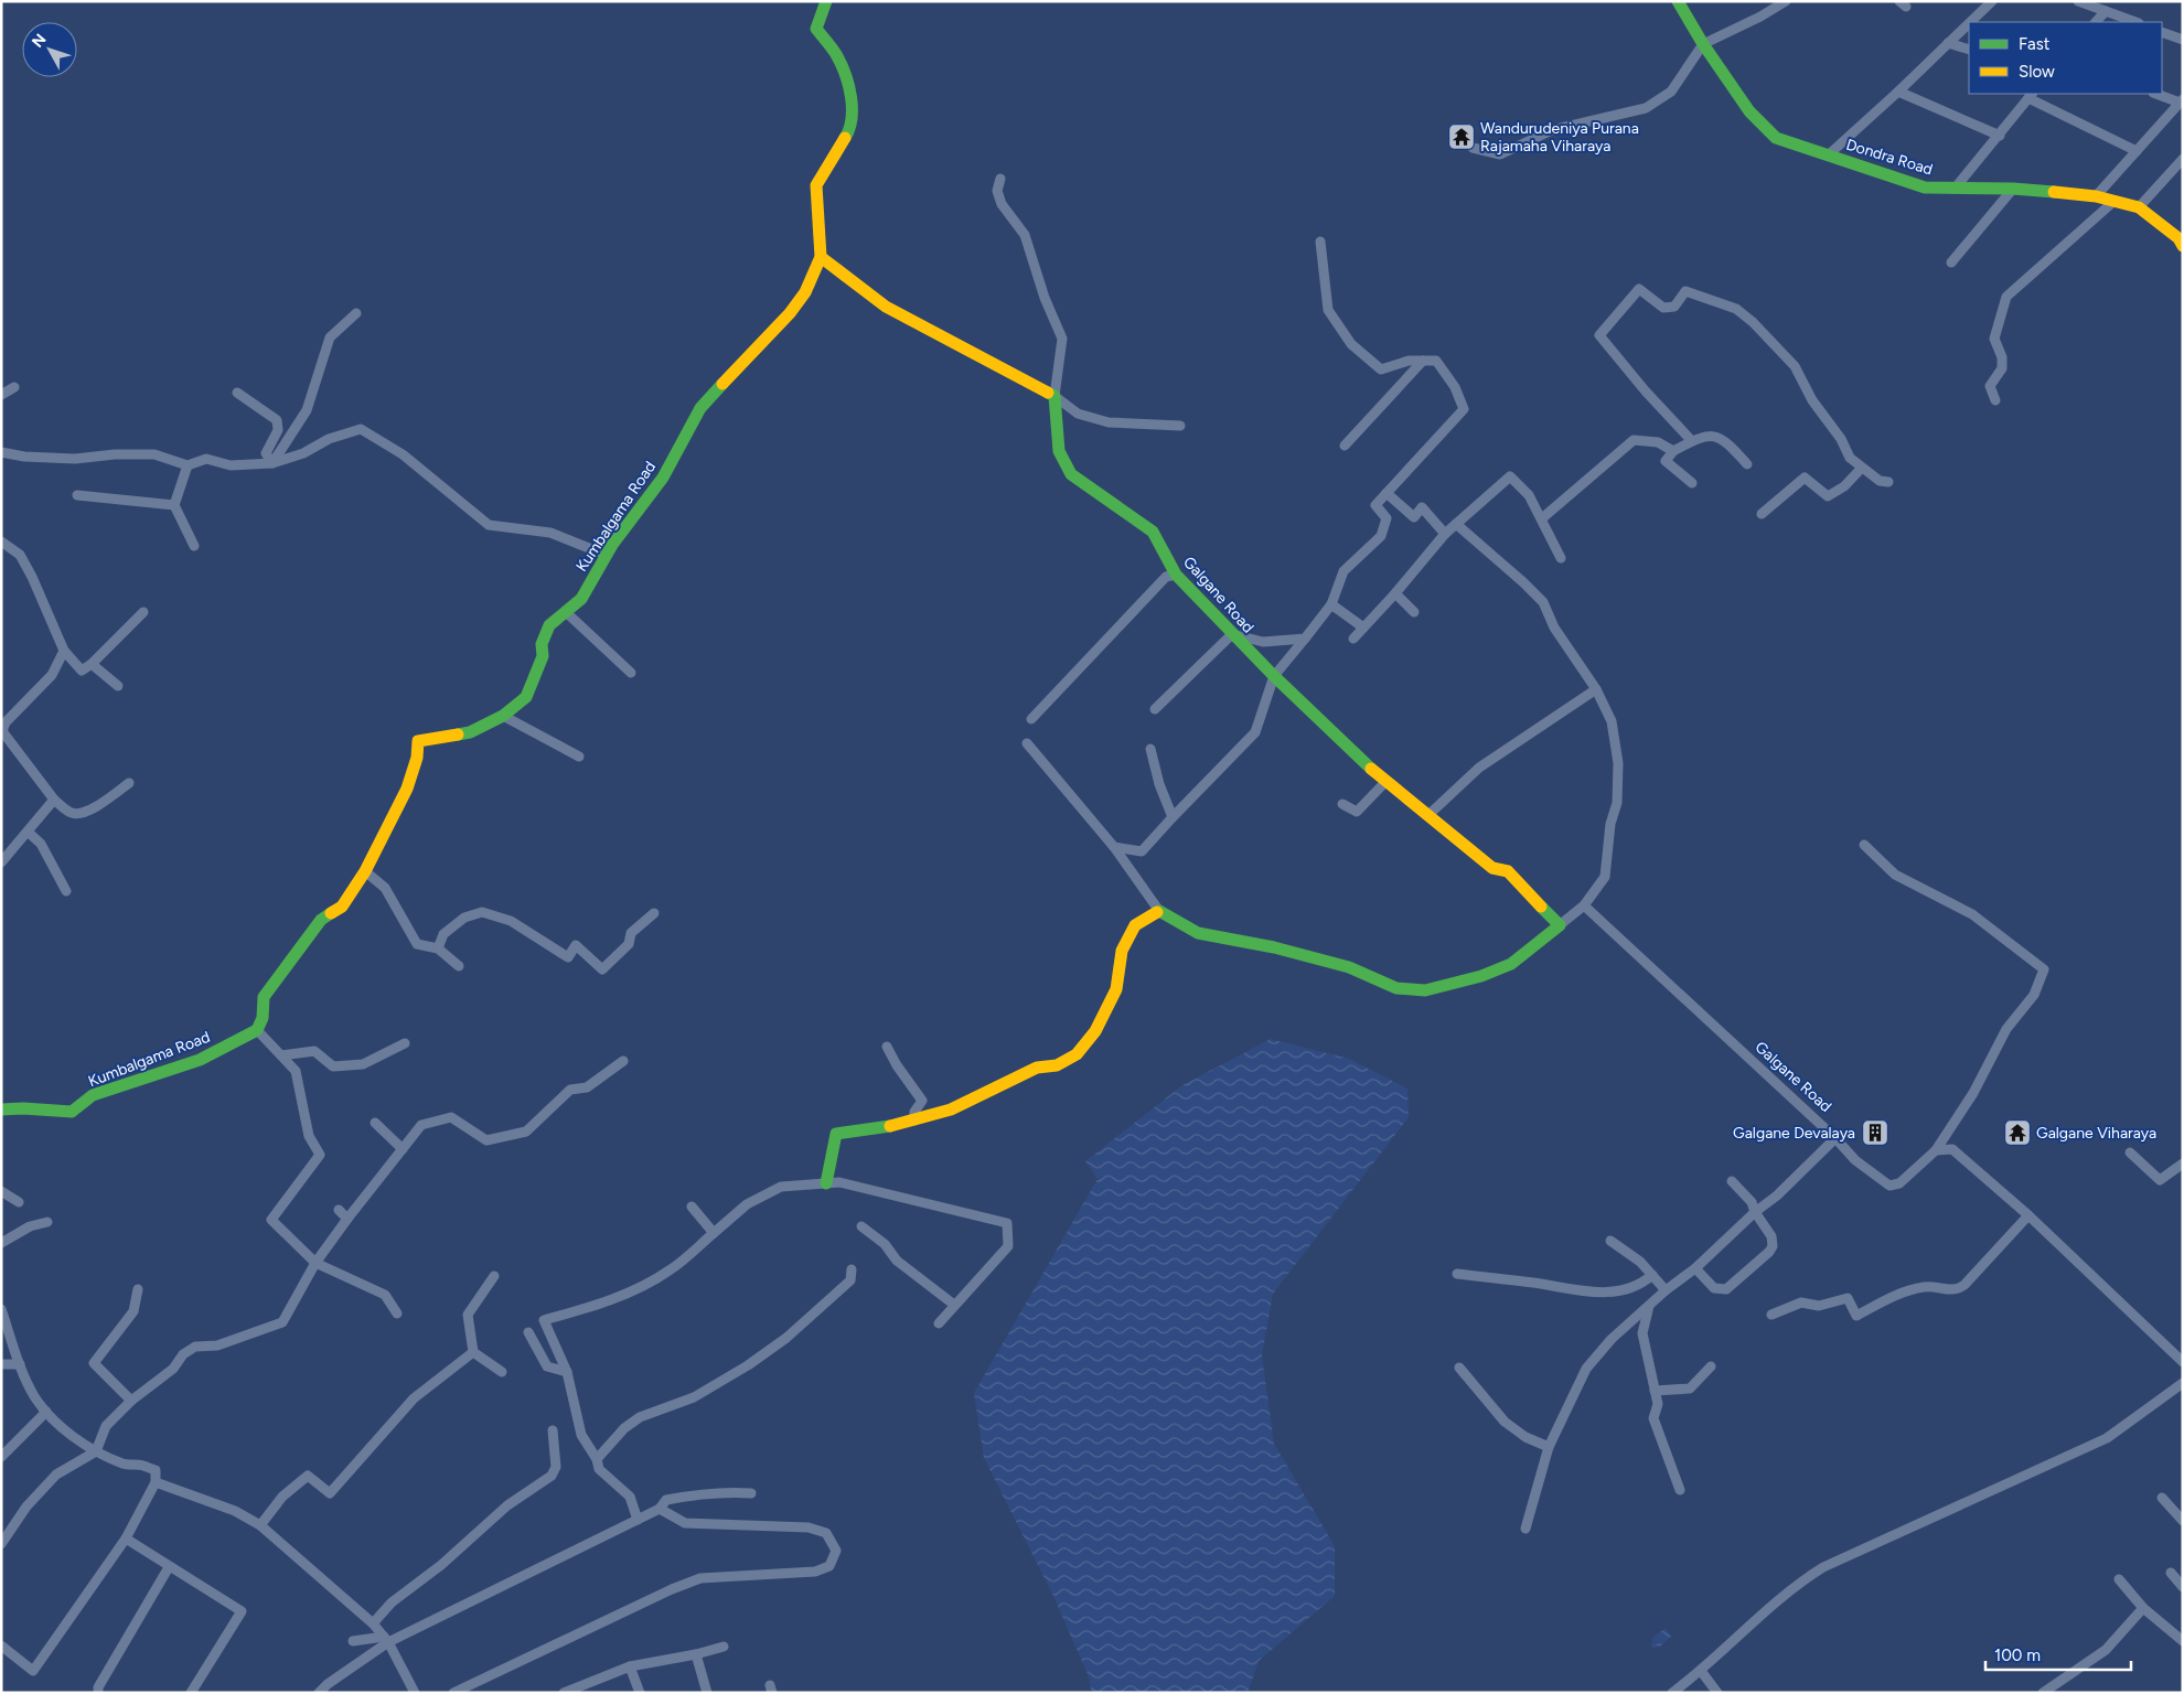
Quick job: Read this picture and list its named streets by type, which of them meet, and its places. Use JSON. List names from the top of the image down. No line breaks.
{"streets":{"street":["Dondra Road","Kumbalgama Road","Galgane Road"]},"places":{"temple":["Wandurudeniya Purana Rajamaha Viharaya","Galgane Viharaya"],"building":["Galgane Devalaya"]},"legend":["Fast","Slow"],"scale_bar":"100 m","north":"top left"}
